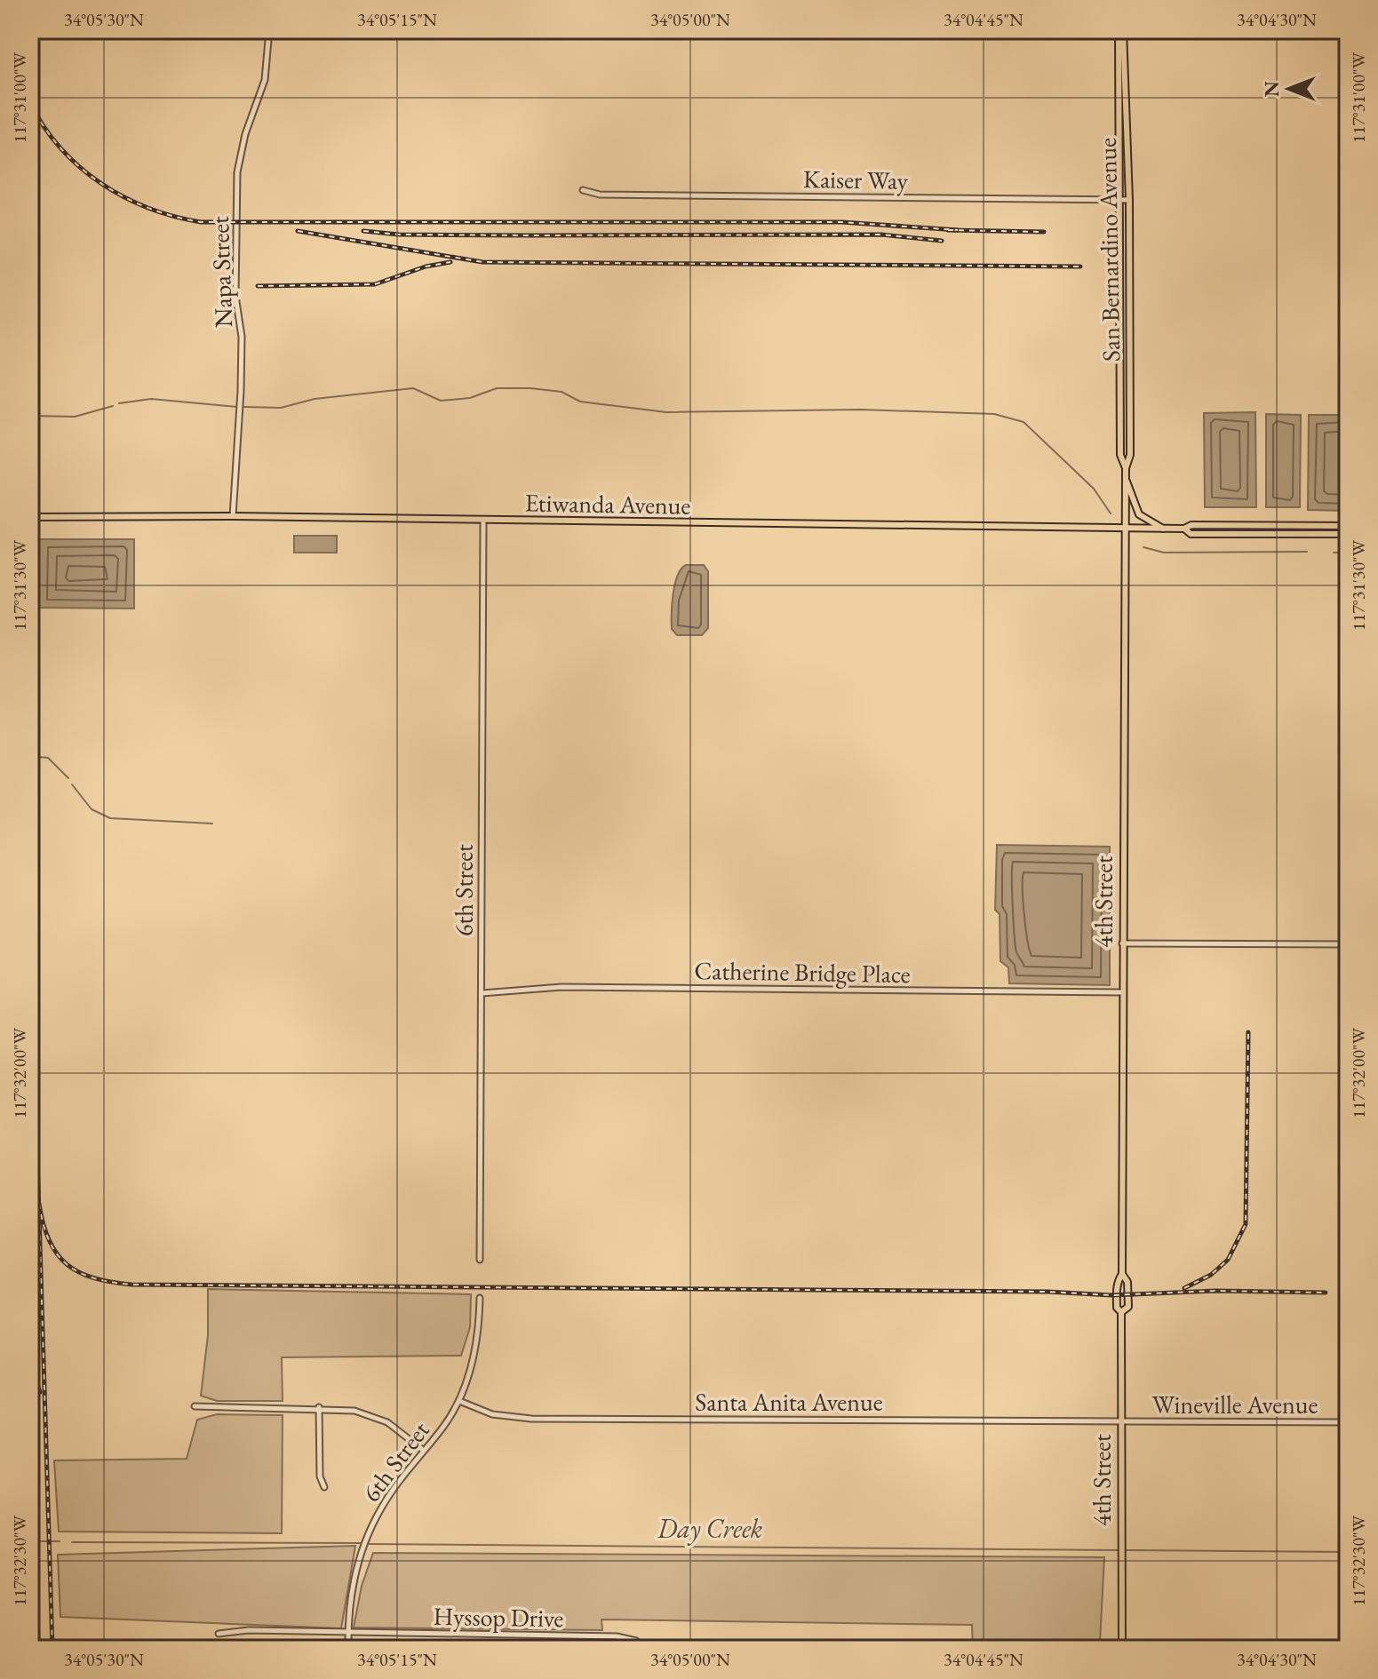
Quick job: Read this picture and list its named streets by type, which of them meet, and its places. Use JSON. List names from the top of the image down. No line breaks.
{"streets":{"main road":["San Bernardino Avenue","Etiwanda Avenue","4th Street"],"street":["Kaiser Way","Napa Street","6th Street","Catherine Bridge Place","Santa Anita Avenue","Wineville Avenue","Hyssop Drive"]},"crossings":[["Kaiser Way","San Bernardino Avenue"],["San Bernardino Avenue","Etiwanda Avenue"],["San Bernardino Avenue","4th Street"],["Napa Street","Etiwanda Avenue"],["Etiwanda Avenue","6th Street"],["Etiwanda Avenue","4th Street"],["6th Street","Catherine Bridge Place"],["6th Street","Santa Anita Avenue"],["6th Street","Hyssop Drive"],["4th Street","Catherine Bridge Place"],["4th Street","Santa Anita Avenue"],["4th Street","Wineville Avenue"],["Santa Anita Avenue","Wineville Avenue"]],"water":["Day Creek"],"north":"left","coordinates":["34°05'30\"N","34°05'15\"N","34°05'00\"N","34°04'45\"N","34°04'30\"N","117°31'00\"W","117°31'30\"W","117°32'00\"W","117°32'30\"W"]}
